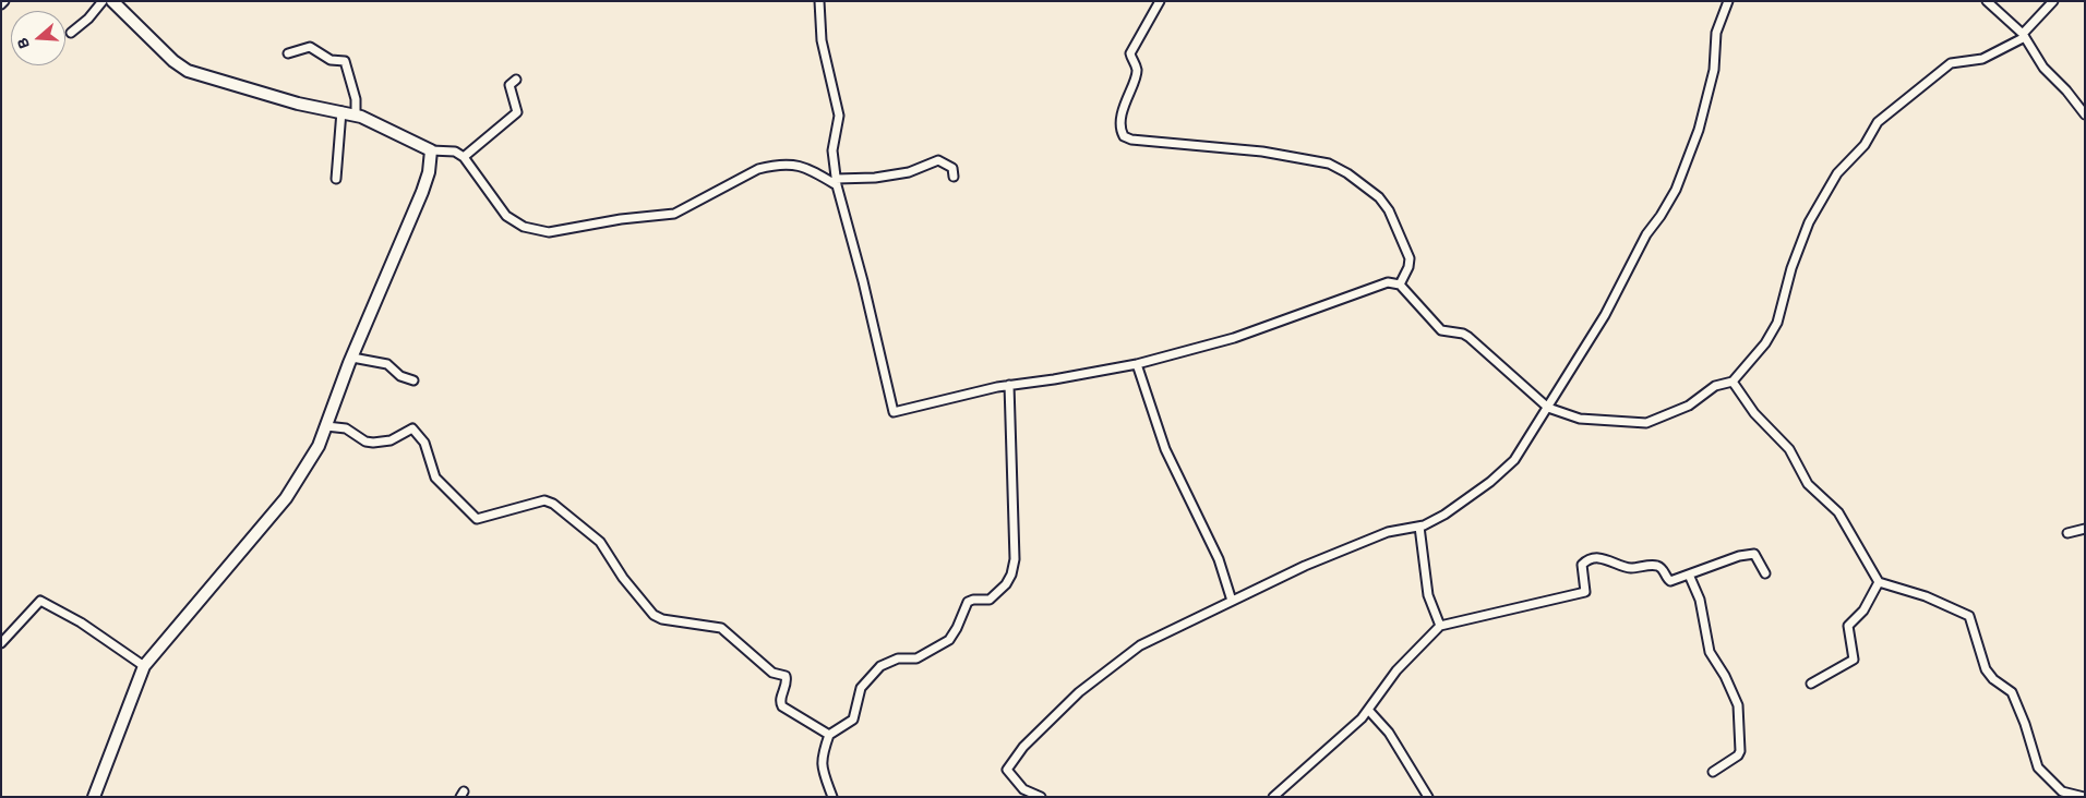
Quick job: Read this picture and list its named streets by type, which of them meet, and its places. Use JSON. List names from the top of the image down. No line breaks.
{"north":"left"}
